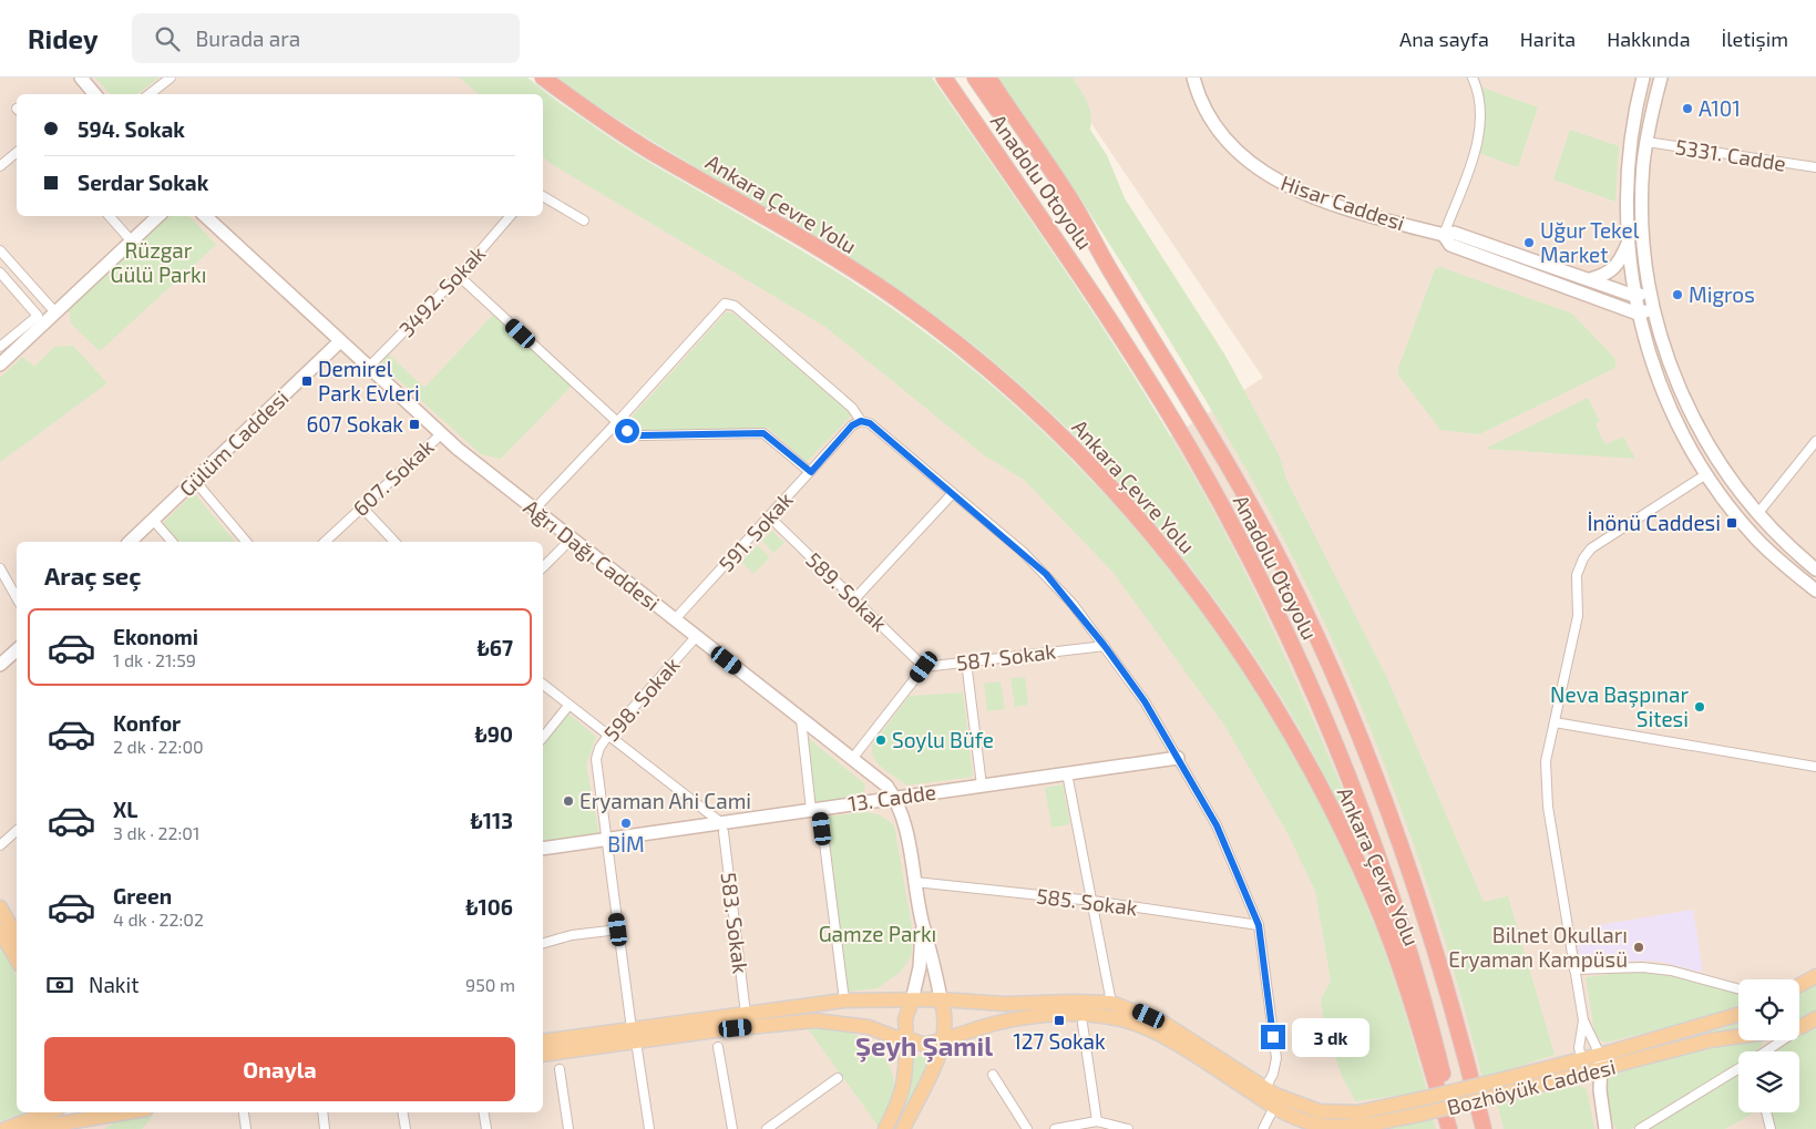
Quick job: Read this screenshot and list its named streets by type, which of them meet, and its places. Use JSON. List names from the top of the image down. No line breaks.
{"streets":{"highway":["Anadolu Otoyolu","Ankara Çevre Yolu"],"main road":["Hisar Caddesi","Gülüm Caddesi","Ağrı Dağı Caddesi","13. Cadde","Bozhöyük Caddesi"],"street":["5331. Cadde","3492. Sokak","607. Sokak","591. Sokak","589. Sokak","587. Sokak","598. Sokak","585. Sokak","583. Sokak"]},"crossings":[["Anadolu Otoyolu","Ankara Çevre Yolu"],["3492. Sokak","Ağrı Dağı Caddesi"],["Gülüm Caddesi","Ağrı Dağı Caddesi"],["607. Sokak","Ağrı Dağı Caddesi"],["591. Sokak","Ağrı Dağı Caddesi"],["591. Sokak","589. Sokak"],["Ağrı Dağı Caddesi","598. Sokak"],["Ağrı Dağı Caddesi","13. Cadde"],["Ağrı Dağı Caddesi","585. Sokak"],["Ağrı Dağı Caddesi","Bozhöyük Caddesi"],["589. Sokak","587. Sokak"],["598. Sokak","13. Cadde"],["13. Cadde","583. Sokak"]],"districts":["Şeyh Şamil"],"parks":["Rüzgar Gülü Parkı","Gamze Parkı"],"places":{"other":["A101","Uğur Tekel Market","Migros","Neva Başpınar Sitesi","Soylu Büfe","Eryaman Ahi Cami","BİM","Bilnet Okulları Eryaman Kampüsü"],"transit":["Demirel Park Evleri","607 Sokak","İnönü Caddesi","127 Sokak"]},"page":{"header":"Ridey","search":"Burada ara","nav":["Ana sayfa","Harita","Hakkında","İletişim"],"banner":["594. Sokak","Serdar Sokak"],"heading":"Araç seç","list":[{"name":"Ekonomi","note":"1 dk · 21:59","value":"₺67"},{"name":"Konfor","note":"2 dk · 22:00","value":"₺90"},{"name":"XL","note":"3 dk · 22:01","value":"₺113"},{"name":"Green","note":"4 dk · 22:02","value":"₺106"}],"pay":["Nakit","950 m"],"bubble":"3 dk","buttons":"Onayla"}}
